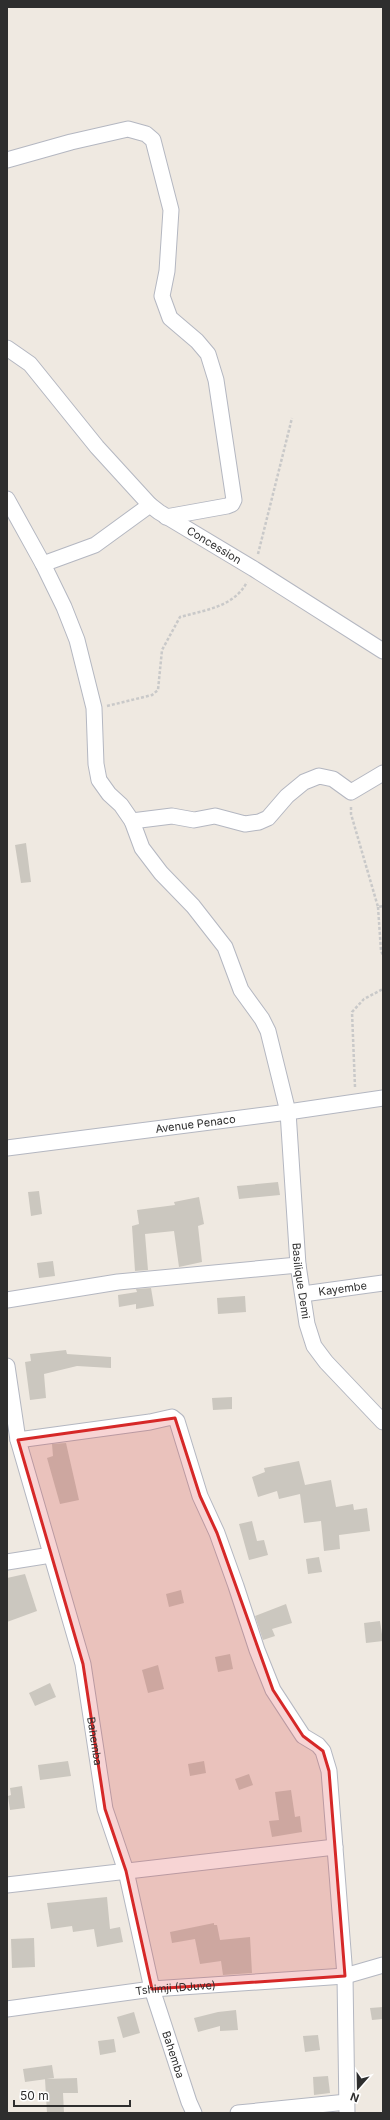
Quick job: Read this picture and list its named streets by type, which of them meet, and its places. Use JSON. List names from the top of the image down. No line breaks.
{"streets":{"street":["Concession","Avenue Penaco","Basilique Demi","Kayembe","Bahemba","Tshimji (DJuve)"]},"crossings":[["Avenue Penaco","Basilique Demi"],["Basilique Demi","Kayembe"],["Bahemba","Tshimji (DJuve)"]],"scale_bar":"50 m","north":"bottom"}
